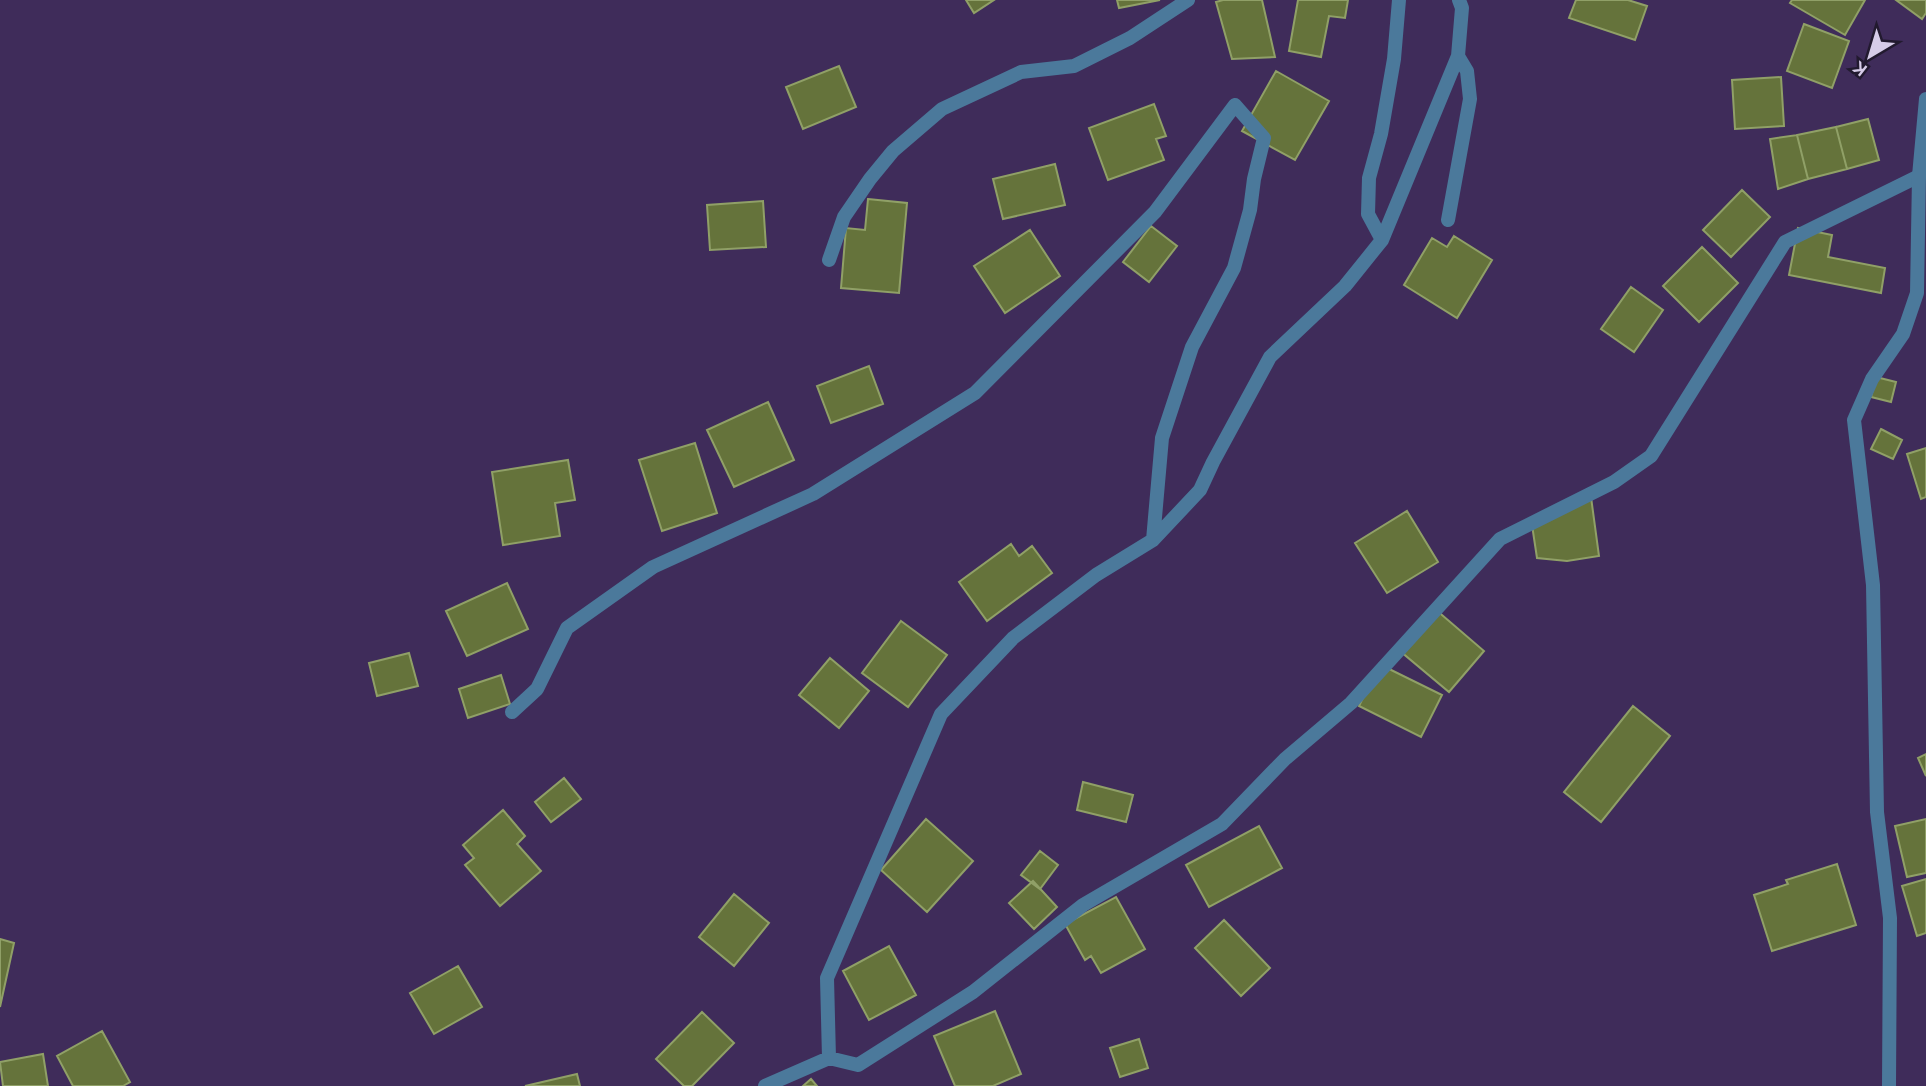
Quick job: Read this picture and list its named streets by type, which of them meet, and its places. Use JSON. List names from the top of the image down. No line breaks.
{"north":"bottom left"}
